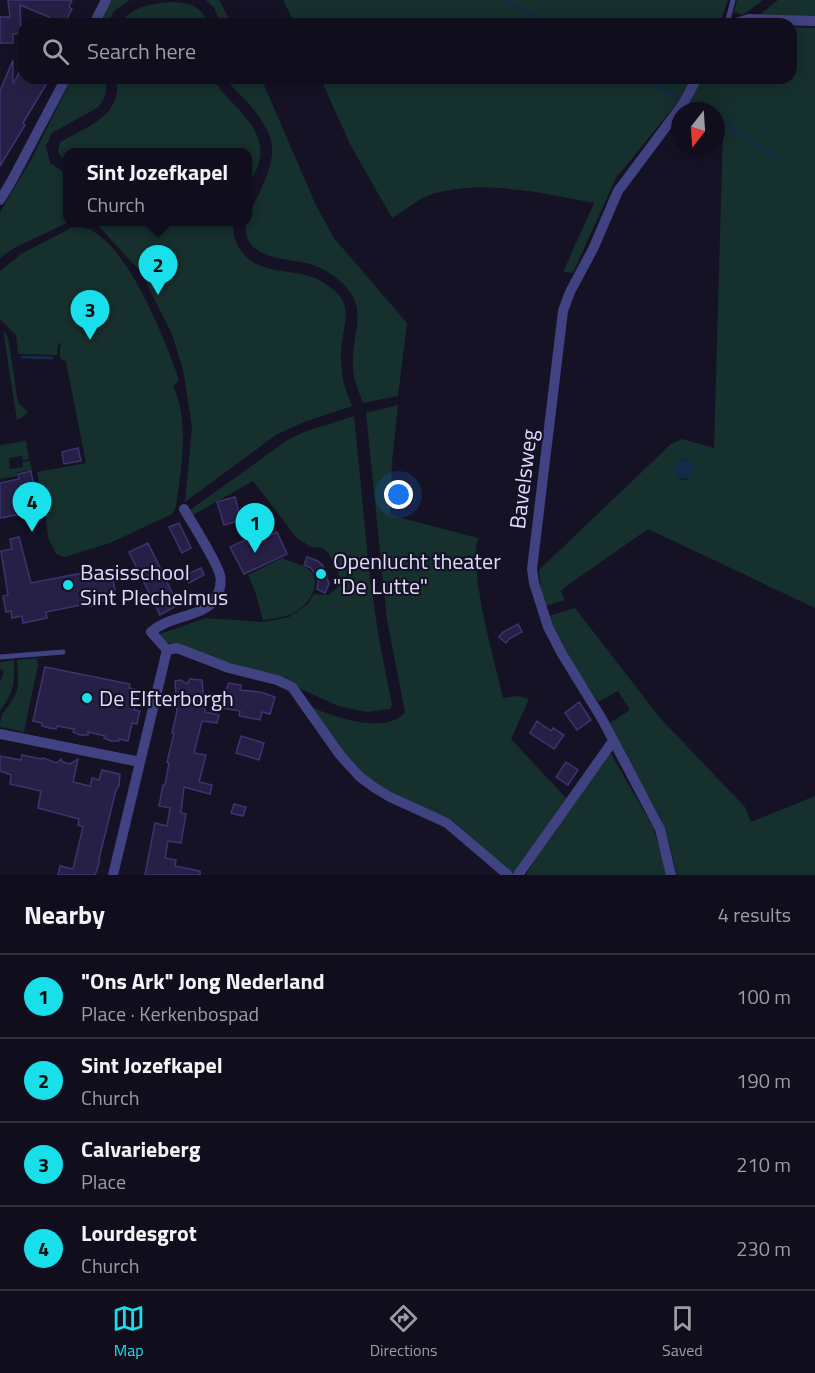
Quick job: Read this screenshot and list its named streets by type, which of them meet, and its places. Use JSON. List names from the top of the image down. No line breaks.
{"streets":{"street":["Bavelsweg"]},"places":["Openlucht theater \"De Lutte\"","Basisschool Sint Plechelmus","De Elfterborgh"],"north":"bottom","page":{"search":"Search here","popup":["Sint Jozefkapel","Church"],"pins":["2","3","4","1"],"heading":["Nearby","4 results"],"list":[{"mark":"1","name":"\"Ons Ark\" Jong Nederland","note":"Place · Kerkenbospad","value":"100 m"},{"mark":"2","name":"Sint Jozefkapel","note":"Church","value":"190 m"},{"mark":"3","name":"Calvarieberg","note":"Place","value":"210 m"},{"mark":"4","name":"Lourdesgrot","note":"Church","value":"230 m"}],"nav":["Map","Directions","Saved"]}}
